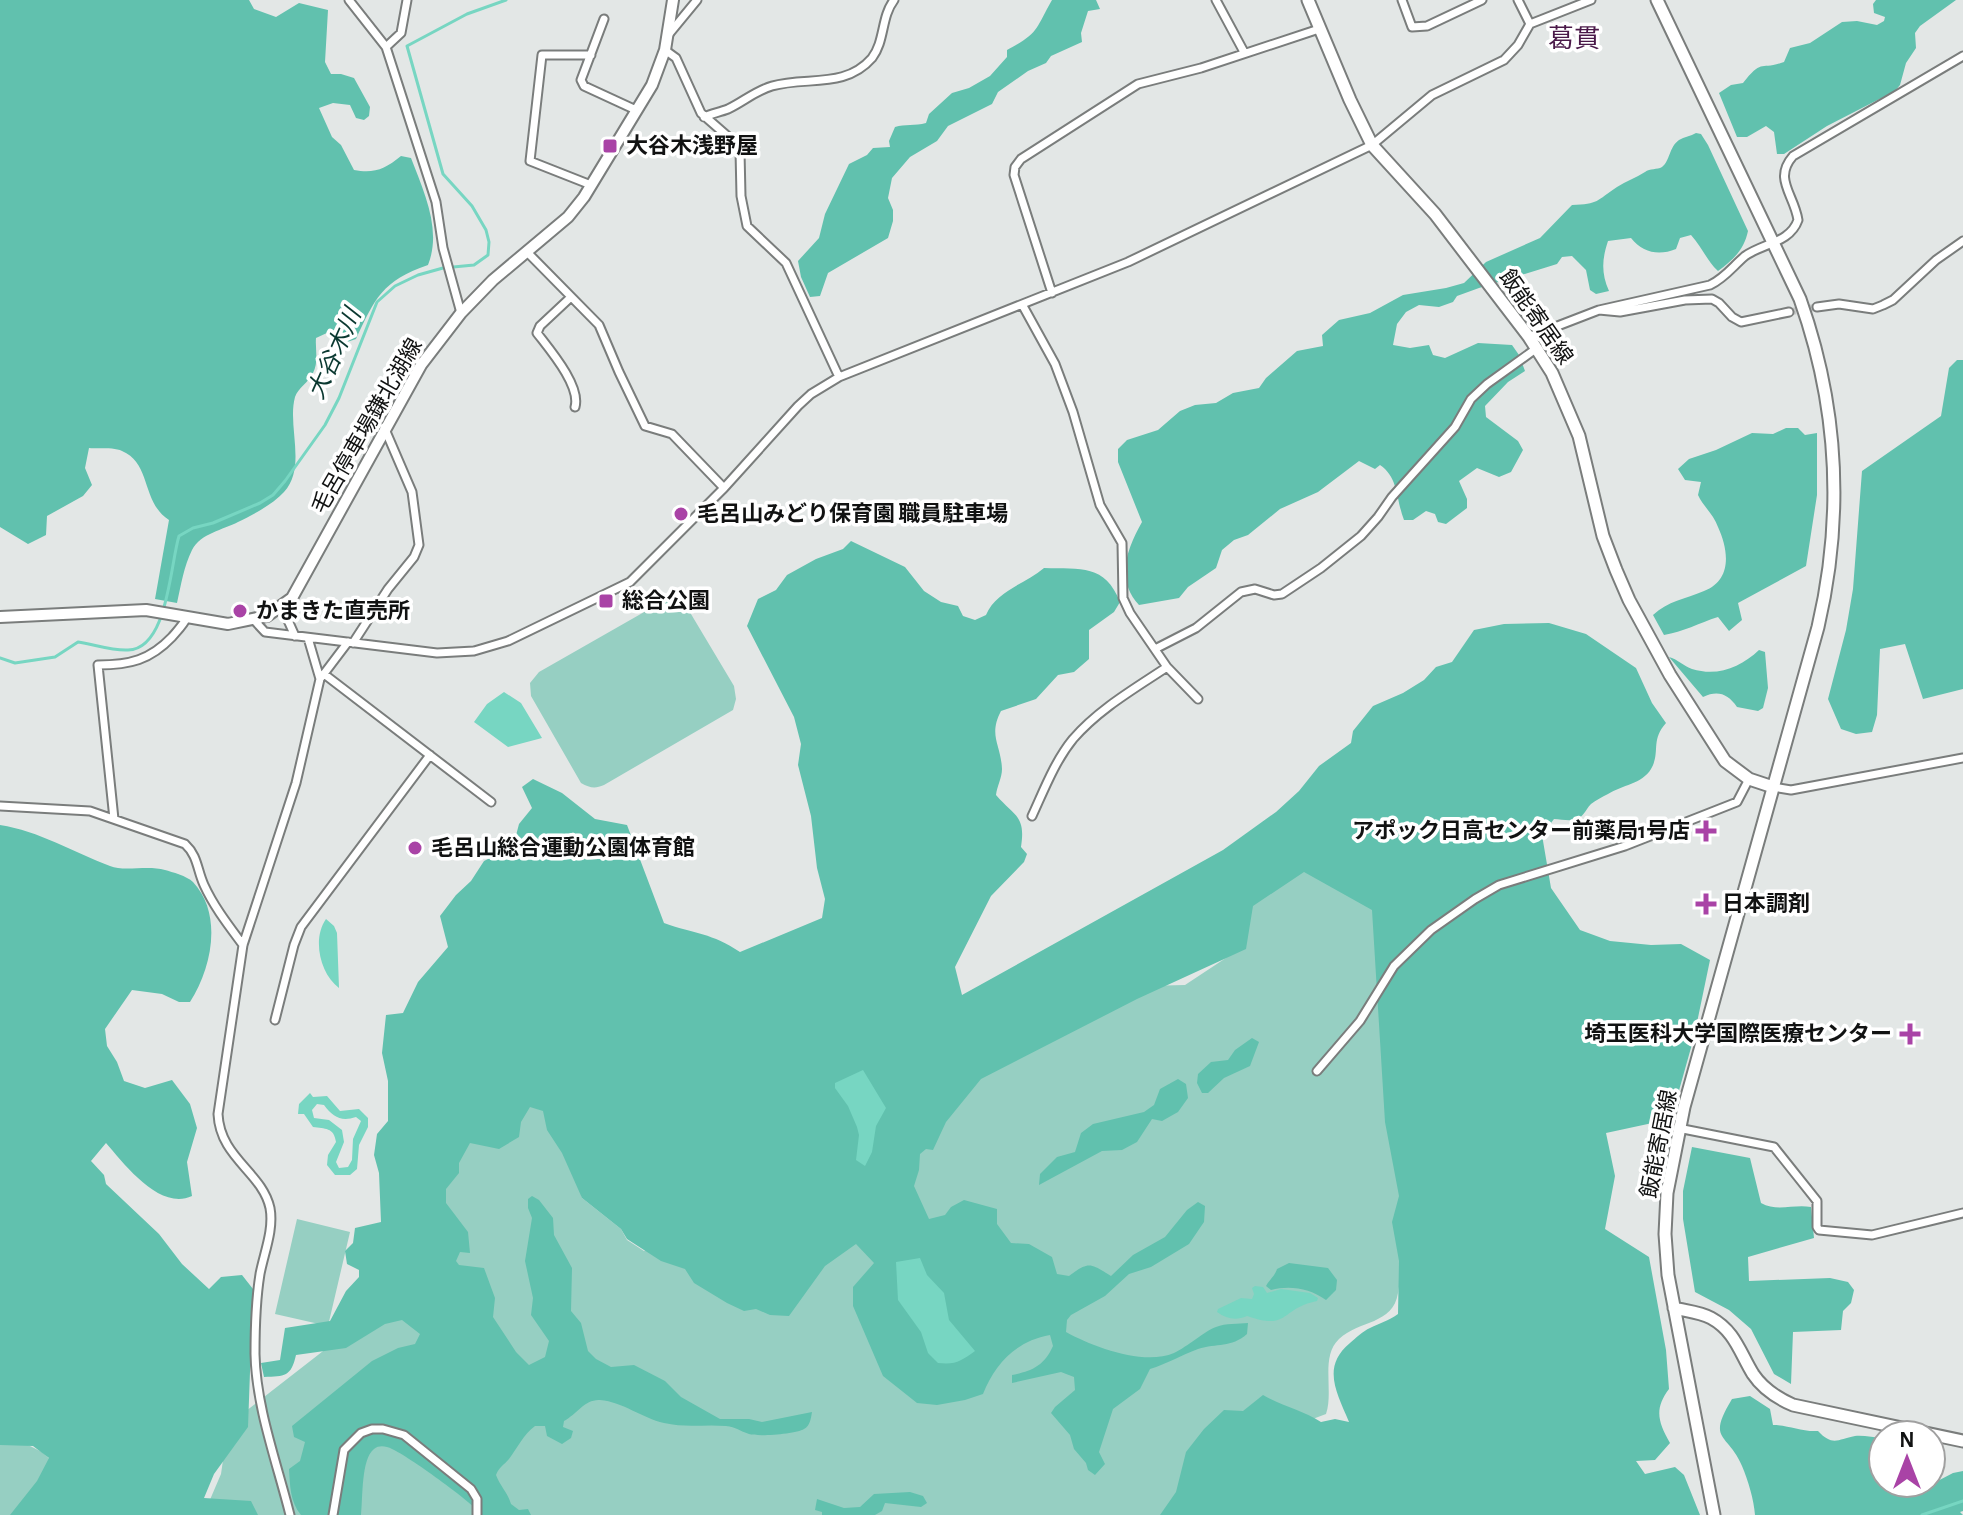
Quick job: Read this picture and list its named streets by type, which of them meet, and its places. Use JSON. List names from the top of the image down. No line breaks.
{"streets":{"main road":["飯能寄居線","毛呂停車場鎌北湖線"]},"districts":["葛貫"],"water":["大谷木川"],"places":{"transit":["大谷木浅野屋","総合公園"],"other":["毛呂山みどり保育園 職員駐車場","かまきた直売所","毛呂山総合運動公園体育館"],"health":["アポック日高センター前薬局1号店","日本調剤","埼玉医科大学国際医療センター"]},"north":"top"}
